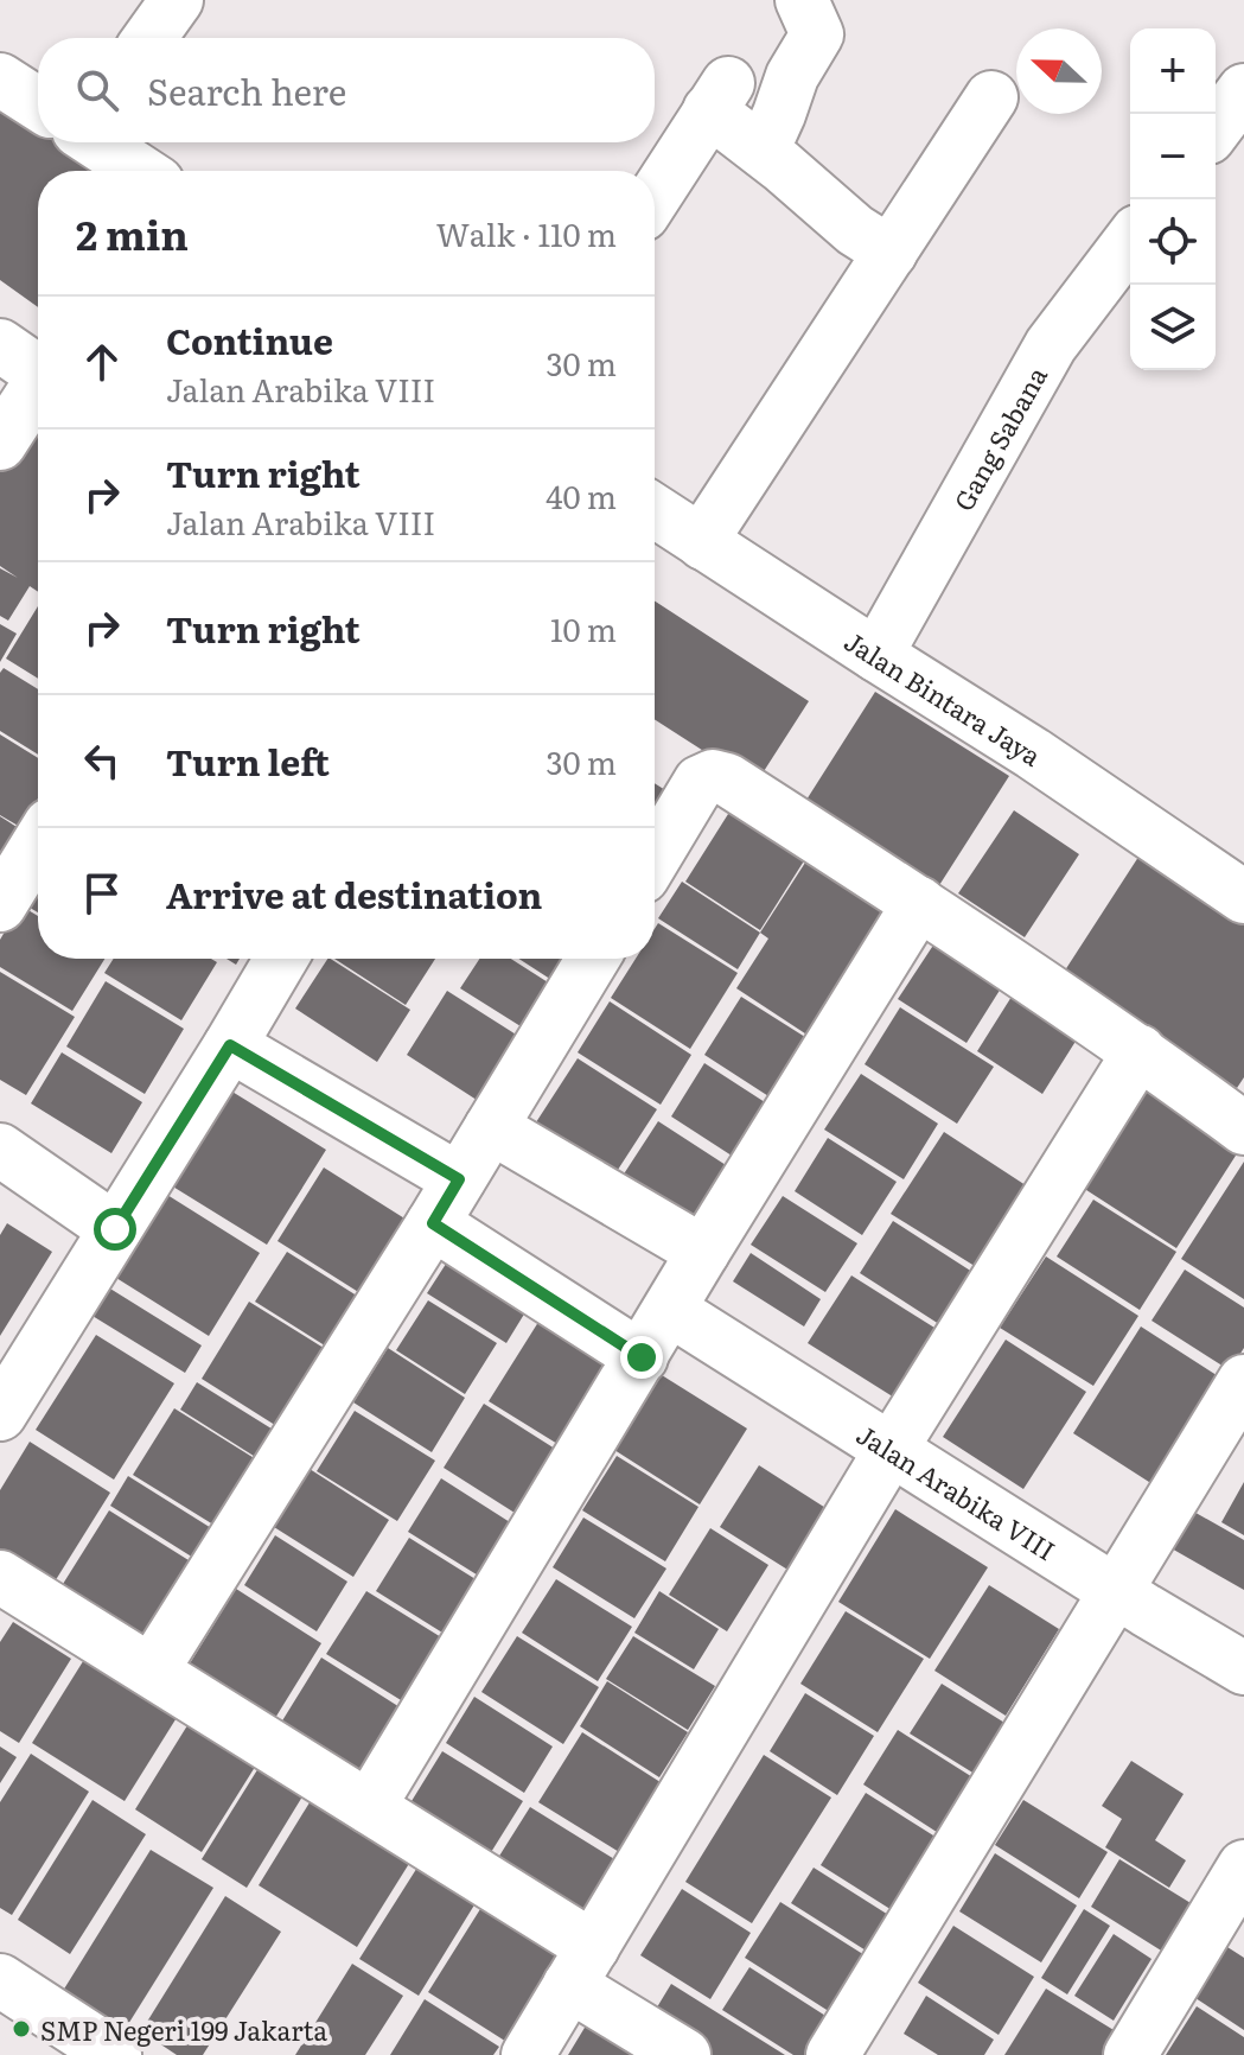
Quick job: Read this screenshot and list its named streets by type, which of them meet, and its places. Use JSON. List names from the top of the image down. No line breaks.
{"streets":{"street":["Gang Sabana","Jalan Bintara Jaya","Jalan Arabika VIII"]},"crossings":[["Gang Sabana","Jalan Bintara Jaya"]],"places":["SMP Negeri 199 Jakarta"],"north":"left","page":{"map_buttons":["+","−"],"search":"Search here","heading":["2 min","Walk · 110 m"],"list":[["Continue","Jalan Arabika VIII","30 m"],["Turn right","Jalan Arabika VIII","40 m"],["Turn right","10 m"],["Turn left","30 m"],"Arrive at destination"]}}
